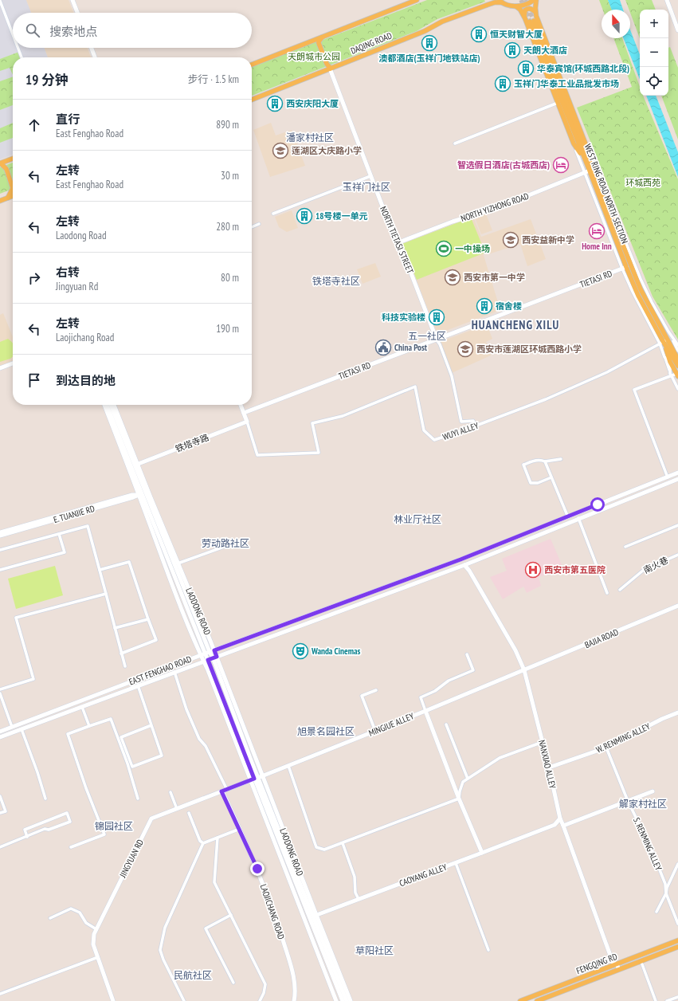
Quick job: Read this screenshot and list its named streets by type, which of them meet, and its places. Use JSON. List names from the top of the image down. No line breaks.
{"streets":{"main road":["DAQING ROAD","WEST RING ROAD NORTH SECTION","FENGQING RD"],"street":["NORTH YIZHONG ROAD","NORTH TIETASI STREET","TIETASI RD","WUYI ALLEY","铁塔寺路","E. TUANJIE RD","南火巷","LAODONG ROAD","BAJIA ROAD","EAST FENGHAO ROAD","MINGJUE ALLEY","W. RENMING ALLEY","NANXIAO ALLEY","S. RENMING ALLEY","JINGYUAN RD","CAOYANG ALLEY","LAOJICHANG ROAD"]},"crossings":[["DAQING ROAD","NORTH TIETASI STREET"],["WEST RING ROAD NORTH SECTION","NORTH YIZHONG ROAD"],["WEST RING ROAD NORTH SECTION","TIETASI RD"],["WEST RING ROAD NORTH SECTION","WUYI ALLEY"],["NORTH YIZHONG ROAD","NORTH TIETASI STREET"],["NORTH TIETASI STREET","TIETASI RD"],["WUYI ALLEY","铁塔寺路"],["铁塔寺路","LAODONG ROAD"],["E. TUANJIE RD","LAODONG ROAD"],["LAODONG ROAD","EAST FENGHAO ROAD"],["LAODONG ROAD","MINGJUE ALLEY"],["LAODONG ROAD","JINGYUAN RD"],["LAODONG ROAD","CAOYANG ALLEY"],["BAJIA ROAD","MINGJUE ALLEY"],["BAJIA ROAD","NANXIAO ALLEY"],["EAST FENGHAO ROAD","NANXIAO ALLEY"],["MINGJUE ALLEY","NANXIAO ALLEY"],["MINGJUE ALLEY","JINGYUAN RD"],["W. RENMING ALLEY","NANXIAO ALLEY"],["W. RENMING ALLEY","S. RENMING ALLEY"],["NANXIAO ALLEY","CAOYANG ALLEY"],["NANXIAO ALLEY","FENGQING RD"],["JINGYUAN RD","LAOJICHANG ROAD"]],"districts":["潘家村社区","玉祥门社区","铁塔寺社区","HUANCHENG XILU","五一社区","林业厅社区","劳动路社区","旭景名园社区","解家村社区","锦园社区","草阳社区","民航社区"],"parks":["天朗城市公园","环城西苑"],"places":{"building":["恒天财智大厦","澳都酒店(玉祥门地铁站店)","天朗大酒店","华泰宾馆(环城西路北段)","玉祥门华泰工业品批发市场","西安庆阳大厦","18号楼一单元","宿舍楼","科技实验楼"],"school or university":["莲湖区大庆路小学","西安益新中学","西安市第一中学","西安市莲湖区环城西路小学"],"hotel":["智选假日酒店(古城西店)","Home Inn"],"sports":["一中操场"],"public building":["China Post"],"hospital":["西安市第五医院"],"theatre":["Wanda Cinemas"]},"north":"top","page":{"map_buttons":["+","−"],"search":"搜索地点","heading":["19 分钟","步行 · 1.5 km"],"list":[["直行","East Fenghao Road","890 m"],["左转","East Fenghao Road","30 m"],["左转","Laodong Road","280 m"],["右转","Jingyuan Rd","80 m"],["左转","Laojichang Road","190 m"],"到达目的地"]}}
